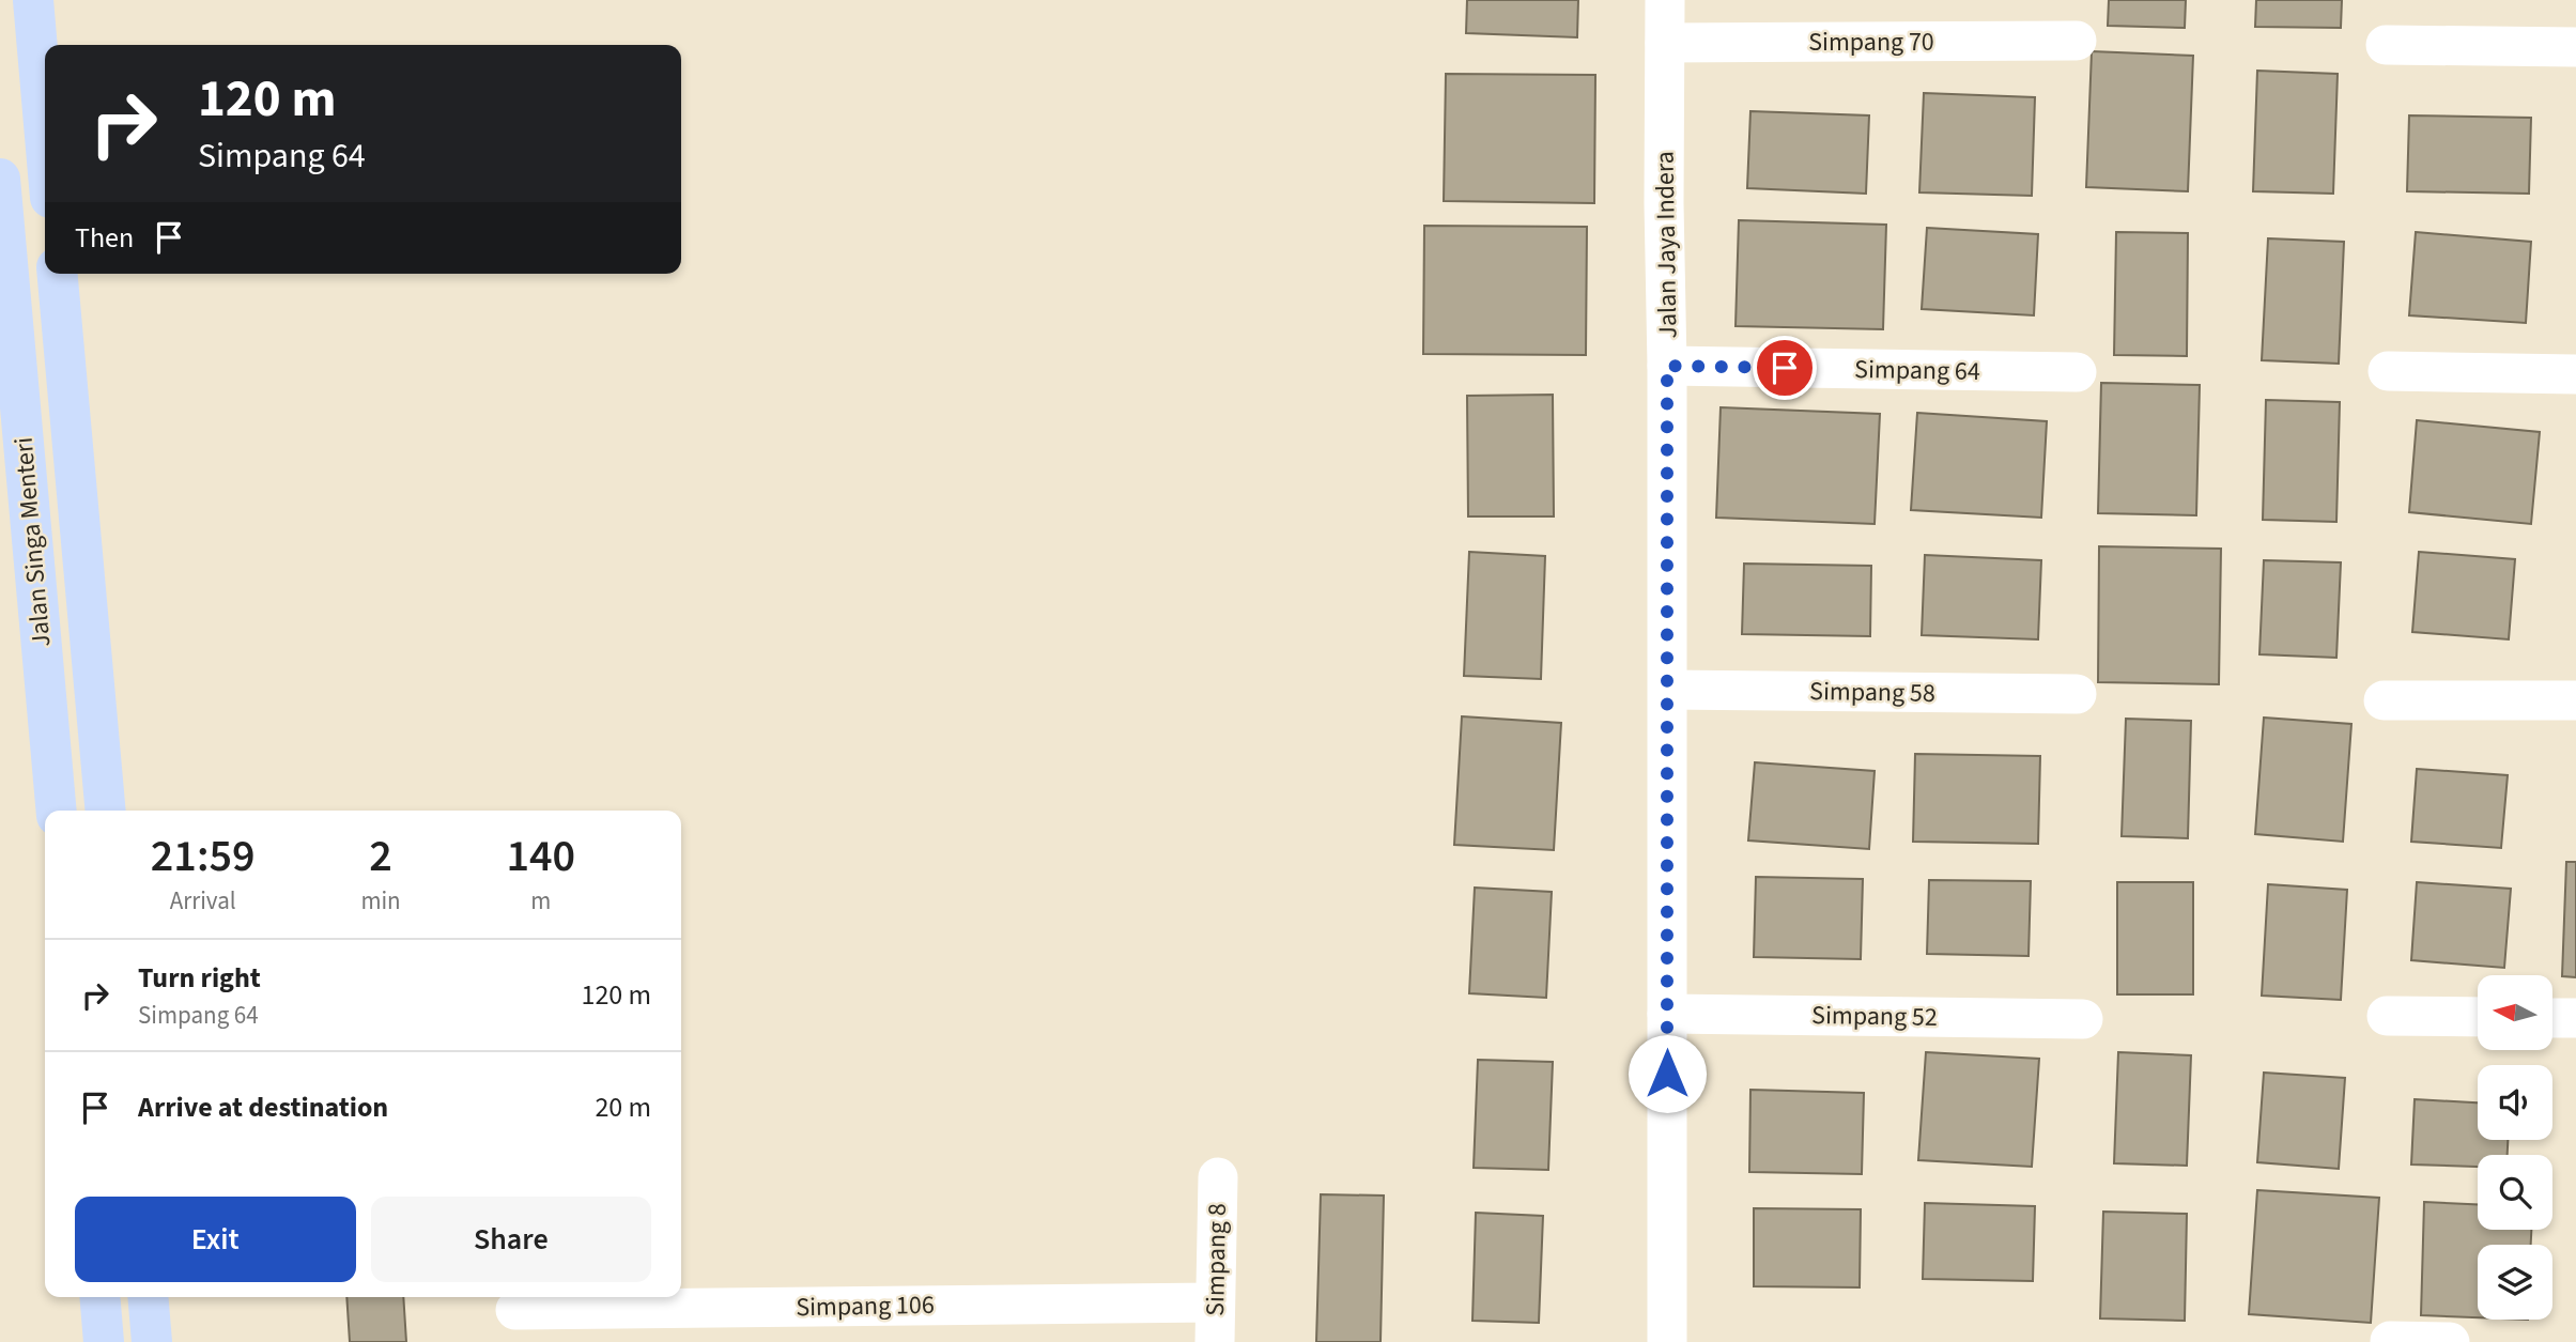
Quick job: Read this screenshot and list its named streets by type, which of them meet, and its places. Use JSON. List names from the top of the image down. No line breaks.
{"streets":{"main road":["Jalan Singa Menteri"],"street":["Simpang 70","Jalan Jaya Indera","Simpang 64","Simpang 58","Simpang 52","Simpang 8","Simpang 106"]},"crossings":[["Simpang 70","Jalan Jaya Indera"],["Jalan Jaya Indera","Simpang 64"],["Jalan Jaya Indera","Simpang 58"],["Jalan Jaya Indera","Simpang 52"],["Simpang 8","Simpang 106"]],"north":"left","page":{"turn":["120 m","Simpang 64"],"then":"Then","eta":["21:59","Arrival","2","min","140","m"],"list":[{"name":"Turn right","note":"Simpang 64","value":"120 m"},{"name":"Arrive at destination","value":"20 m"}],"buttons":["Exit","Share"]}}
